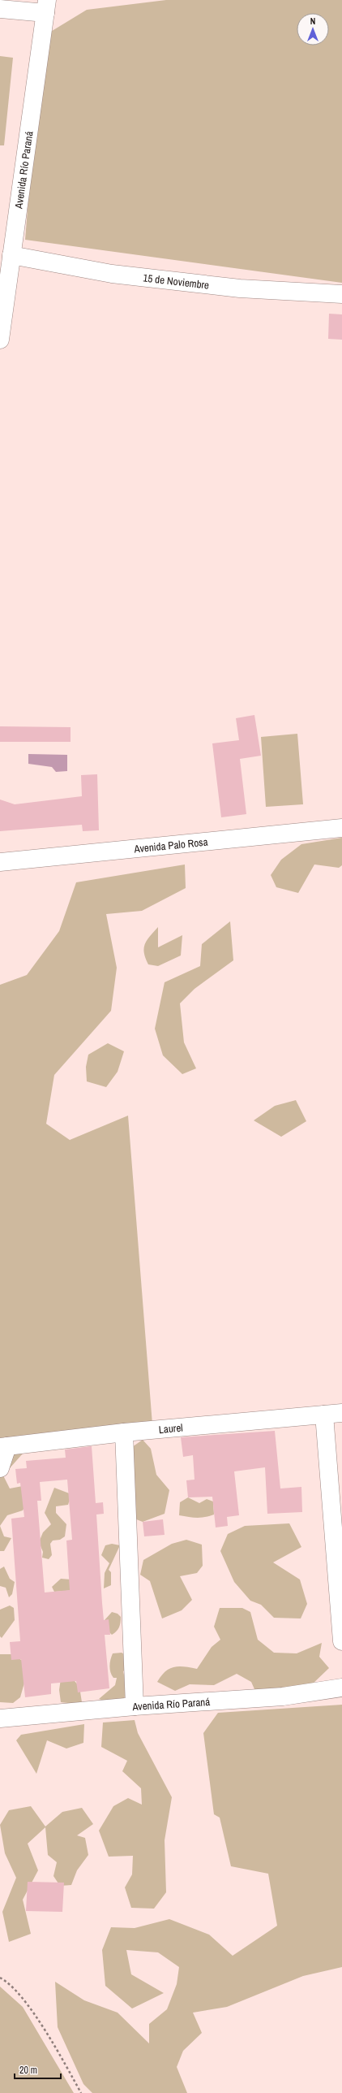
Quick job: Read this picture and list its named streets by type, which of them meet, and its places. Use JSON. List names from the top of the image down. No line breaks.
{"streets":{"street":["Avenida Río Paraná","15 de Noviembre","Avenida Palo Rosa","Laurel"]},"crossings":[["Avenida Río Paraná","15 de Noviembre"]],"scale_bar":"20 m","north":"top"}
